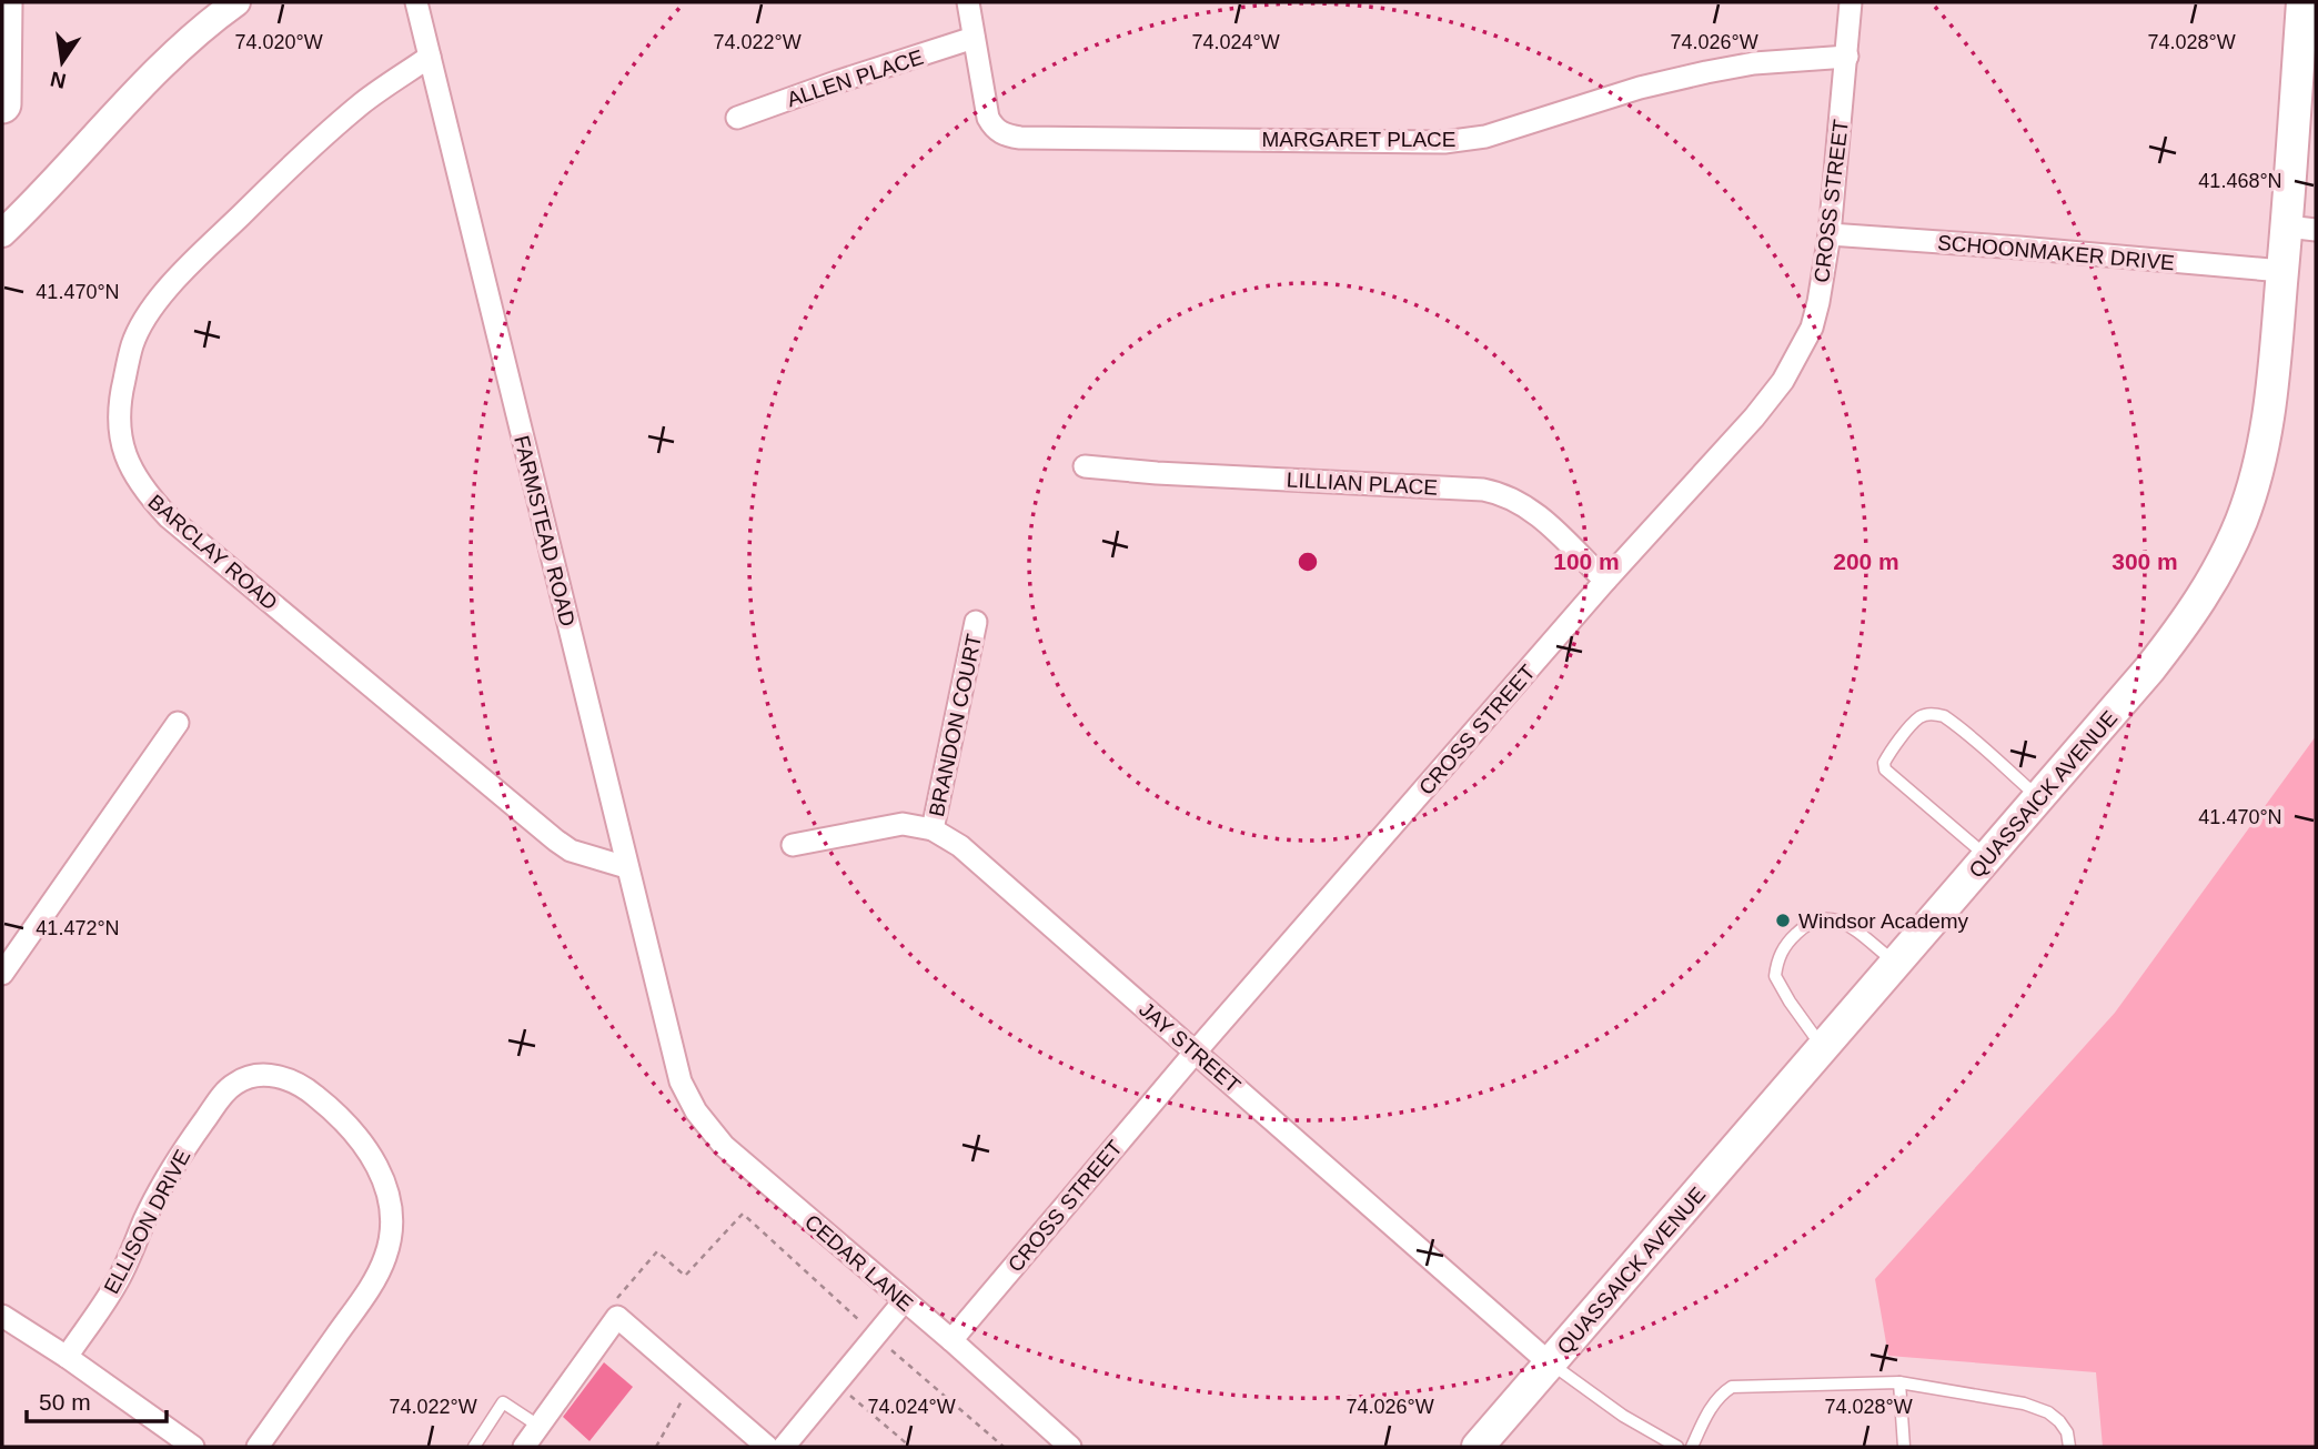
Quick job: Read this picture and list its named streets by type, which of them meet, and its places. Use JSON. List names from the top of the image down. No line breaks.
{"streets":{"main road":["QUASSAICK AVENUE"],"street":["ALLEN PLACE","MARGARET PLACE","CROSS STREET","SCHOONMAKER DRIVE","LILLIAN PLACE","FARMSTEAD ROAD","BARCLAY ROAD","BRANDON COURT","JAY STREET","ELLISON DRIVE","CEDAR LANE"]},"crossings":[["ALLEN PLACE","MARGARET PLACE"],["MARGARET PLACE","CROSS STREET"],["CROSS STREET","SCHOONMAKER DRIVE"],["CROSS STREET","LILLIAN PLACE"],["CROSS STREET","JAY STREET"],["CROSS STREET","CEDAR LANE"],["SCHOONMAKER DRIVE","QUASSAICK AVENUE"],["FARMSTEAD ROAD","BARCLAY ROAD"],["FARMSTEAD ROAD","CEDAR LANE"],["BRANDON COURT","JAY STREET"],["QUASSAICK AVENUE","JAY STREET"]],"places":["Windsor Academy"],"scale_bar":"50 m","north":"bottom","coordinates":["74.020°W","74.022°W","74.024°W","74.026°W","74.028°W","41.468°N","41.470°N","41.472°N"],"rings":["100 m","200 m","300 m"]}
